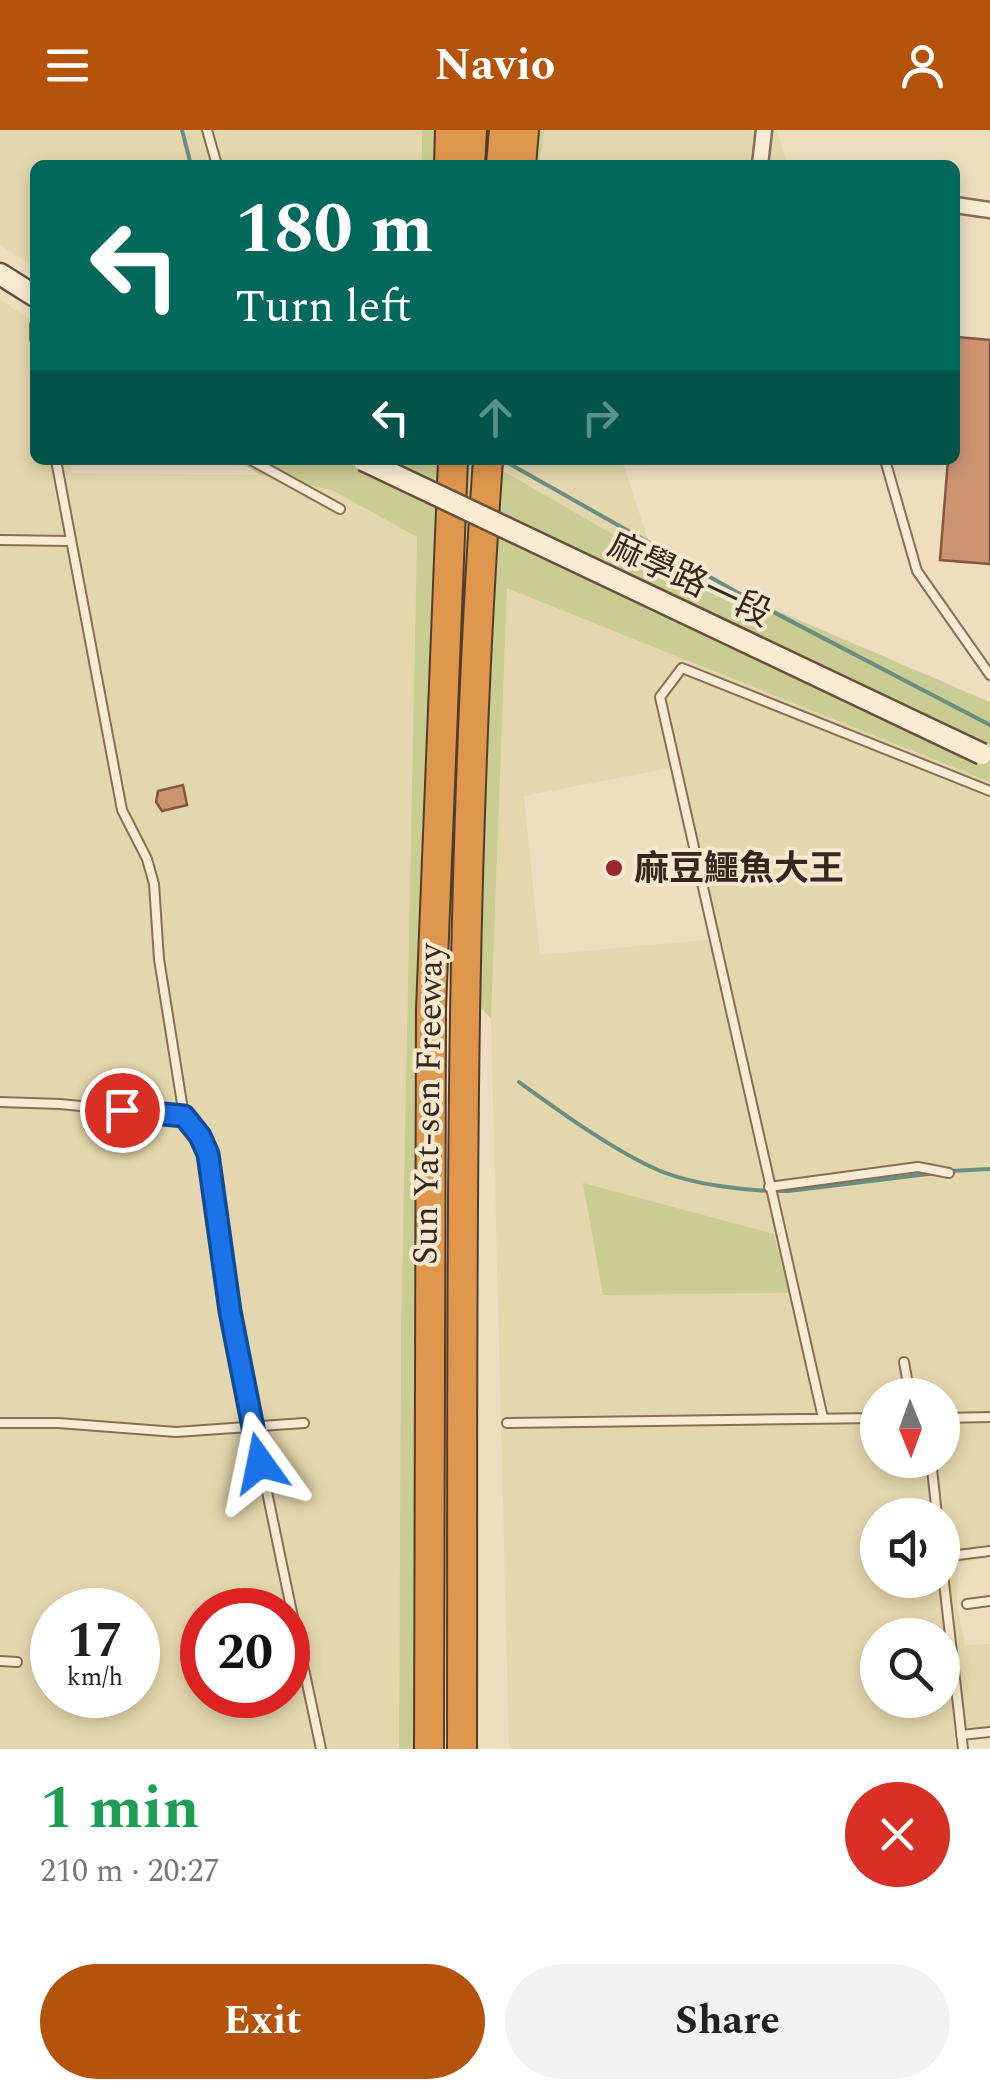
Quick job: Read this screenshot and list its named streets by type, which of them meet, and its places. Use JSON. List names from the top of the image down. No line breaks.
{"streets":{"highway":["Sun Yat-sen Freeway"],"main road":["麻學路一段"]},"places":["麻豆鱷魚大王"],"north":"bottom","page":{"header":"Navio","turn":["180 m","Turn left"],"speed":"17 km/h","limit":"20","heading":["1 min","210 m · 20:27"],"buttons":["Exit","Share"]}}
